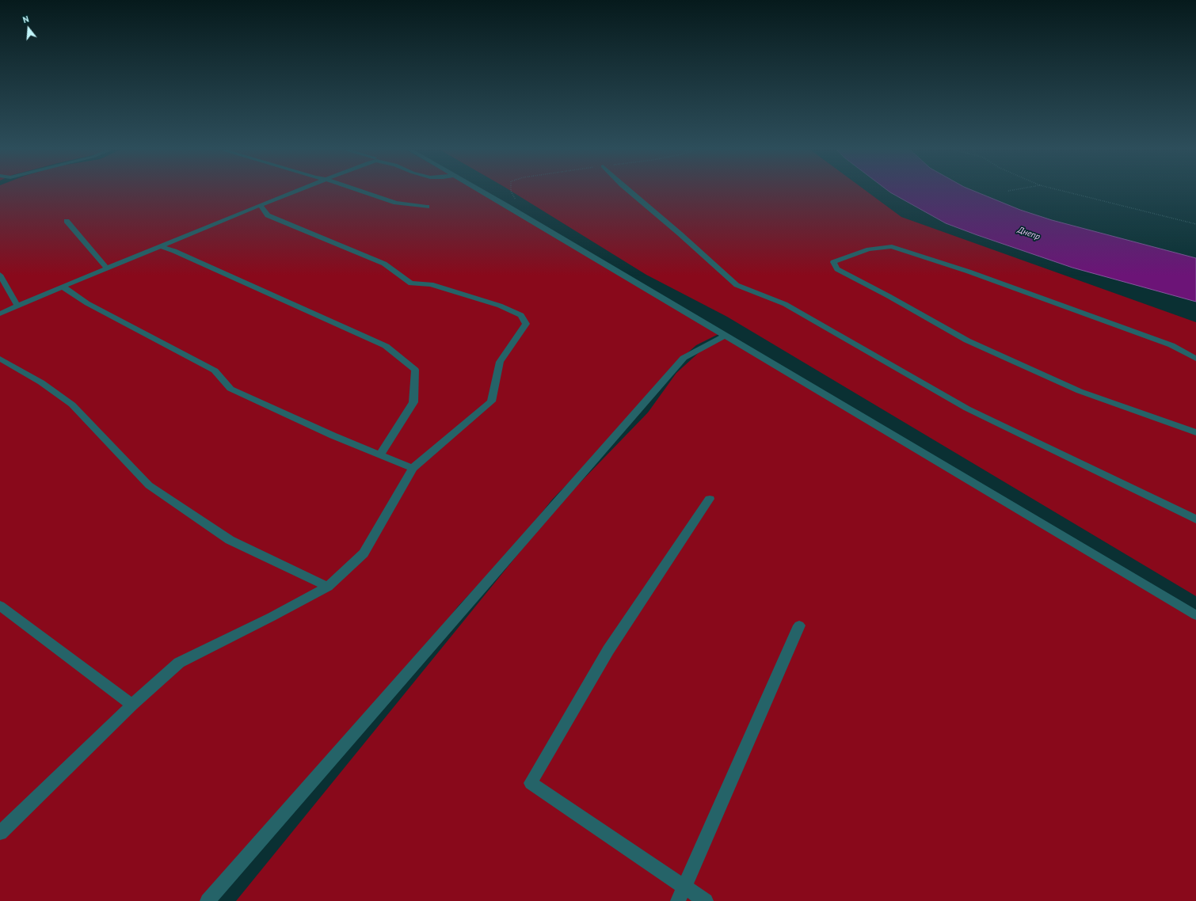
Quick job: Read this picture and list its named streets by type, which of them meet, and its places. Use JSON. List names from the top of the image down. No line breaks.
{"water":["Днепр"],"north":"top"}
